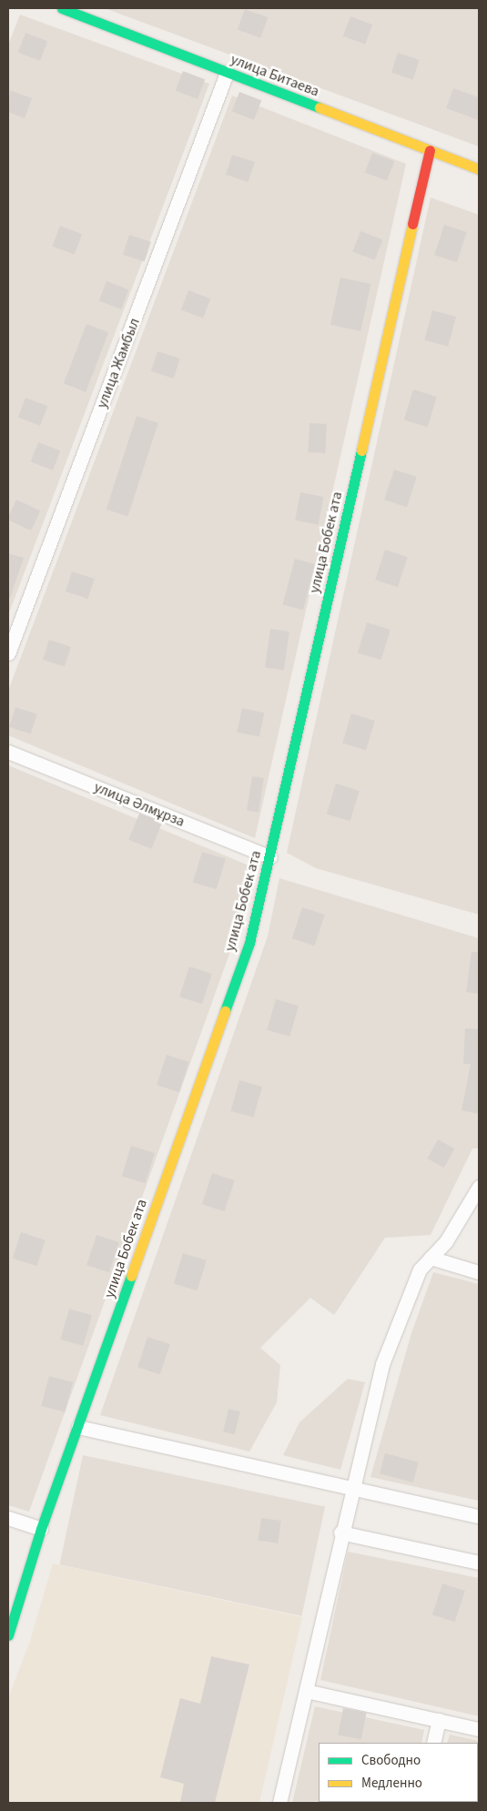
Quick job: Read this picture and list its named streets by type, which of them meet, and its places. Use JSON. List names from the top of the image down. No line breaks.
{"streets":{"street":["улица Битаева","улица Жамбыл","улица Бобек ата","улица Әлмұрза"]},"crossings":[["улица Битаева","улица Жамбыл"],["улица Битаева","улица Бобек ата"],["улица Бобек ата","улица Әлмұрза"]],"legend":["Свободно","Медленно"]}
